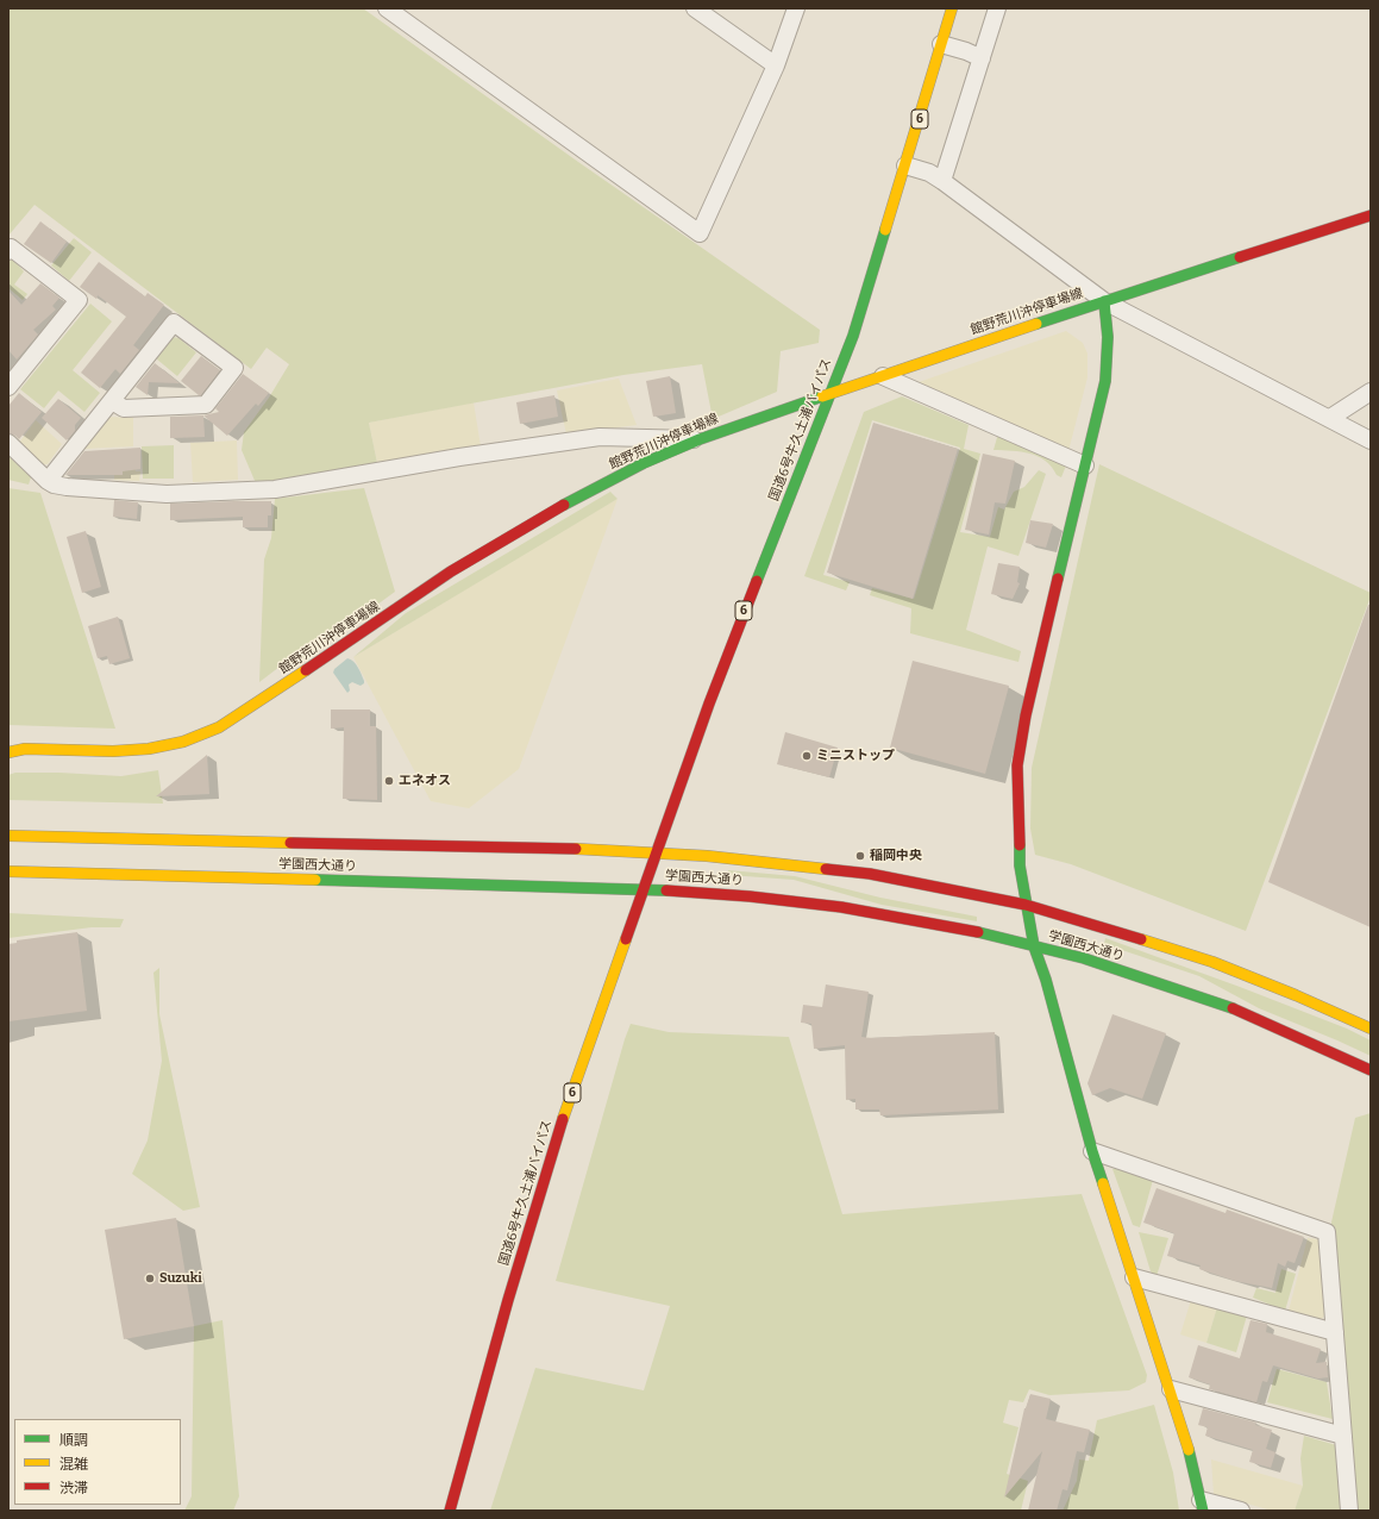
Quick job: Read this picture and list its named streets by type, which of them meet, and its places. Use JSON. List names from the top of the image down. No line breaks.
{"streets":{"main road":["6","館野荒川沖停車場線","国道6号牛久土浦バイパス","学園西大通り"]},"crossings":[["6","国道6号牛久土浦バイパス"],["6","学園西大通り"],["館野荒川沖停車場線","国道6号牛久土浦バイパス"],["国道6号牛久土浦バイパス","学園西大通り"]],"places":["ミニストップ","エネオス","稲岡中央","Suzuki"],"legend":["順調","混雑","渋滞"]}
